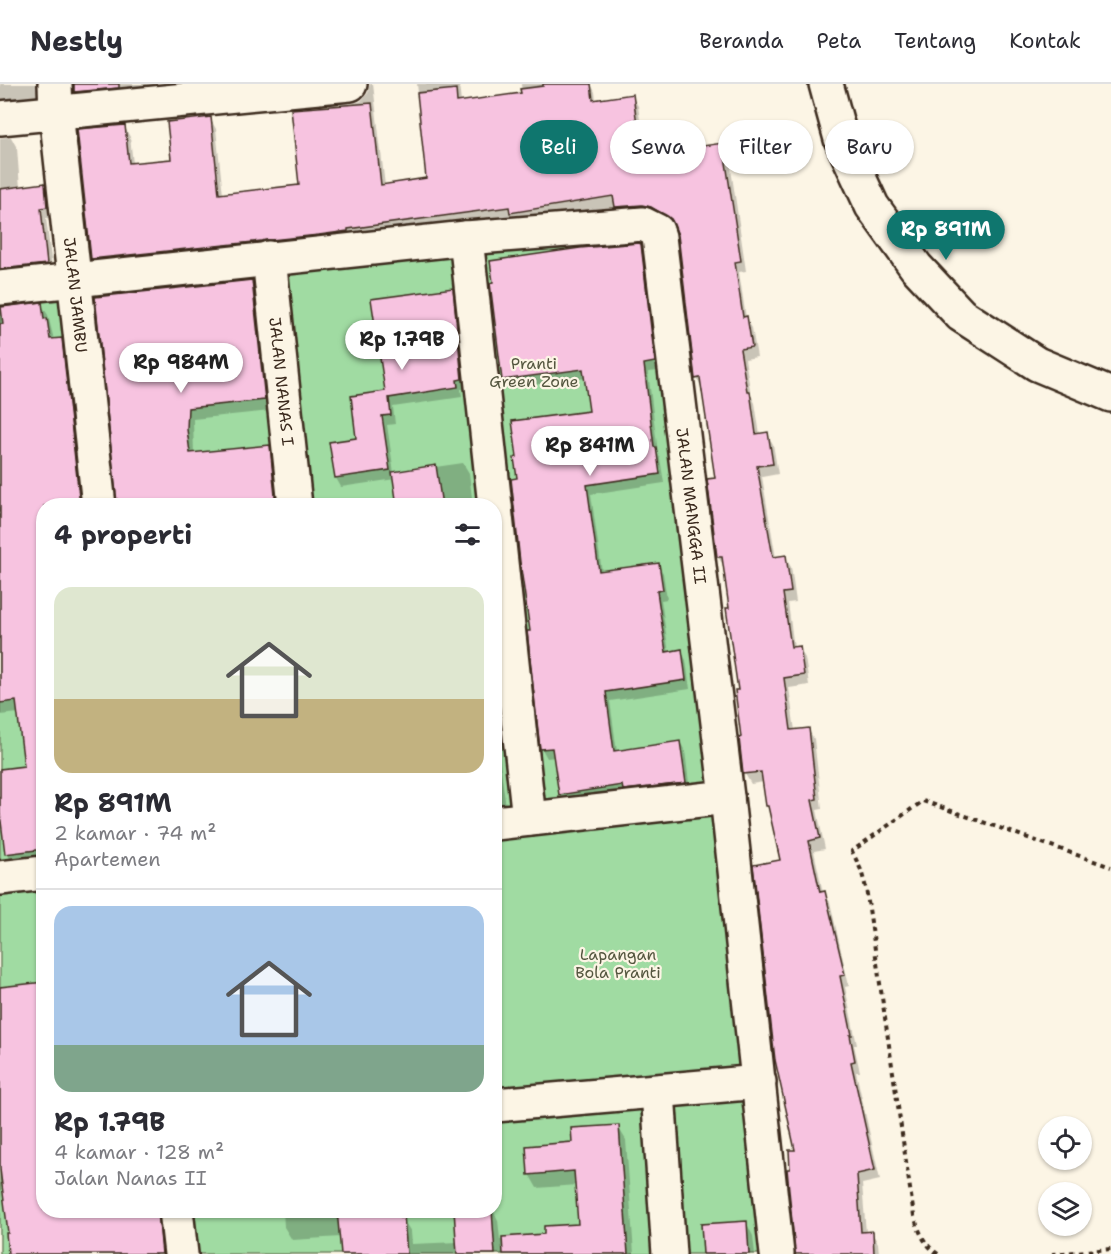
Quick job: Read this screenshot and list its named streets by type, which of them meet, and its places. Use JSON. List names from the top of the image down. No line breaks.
{"streets":{"street":["JALAN JAMBU","JALAN NANAS I","JALAN MANGGA II"]},"parks":["Pranti Green Zone","Lapangan Bola Pranti"],"page":{"header":"Nestly","nav":["Beranda","Peta","Tentang","Kontak"],"chip":["Beli","Sewa","Filter","Baru"],"price":["Rp 891M","Rp 1.79B","Rp 984M","Rp 841M"],"heading":"4 properti","list":[{"name":"Rp 891M","note":"2 kamar · 74 m² · Apartemen"},{"name":"Rp 1.79B","note":"4 kamar · 128 m² · Jalan Nanas II"}]}}
